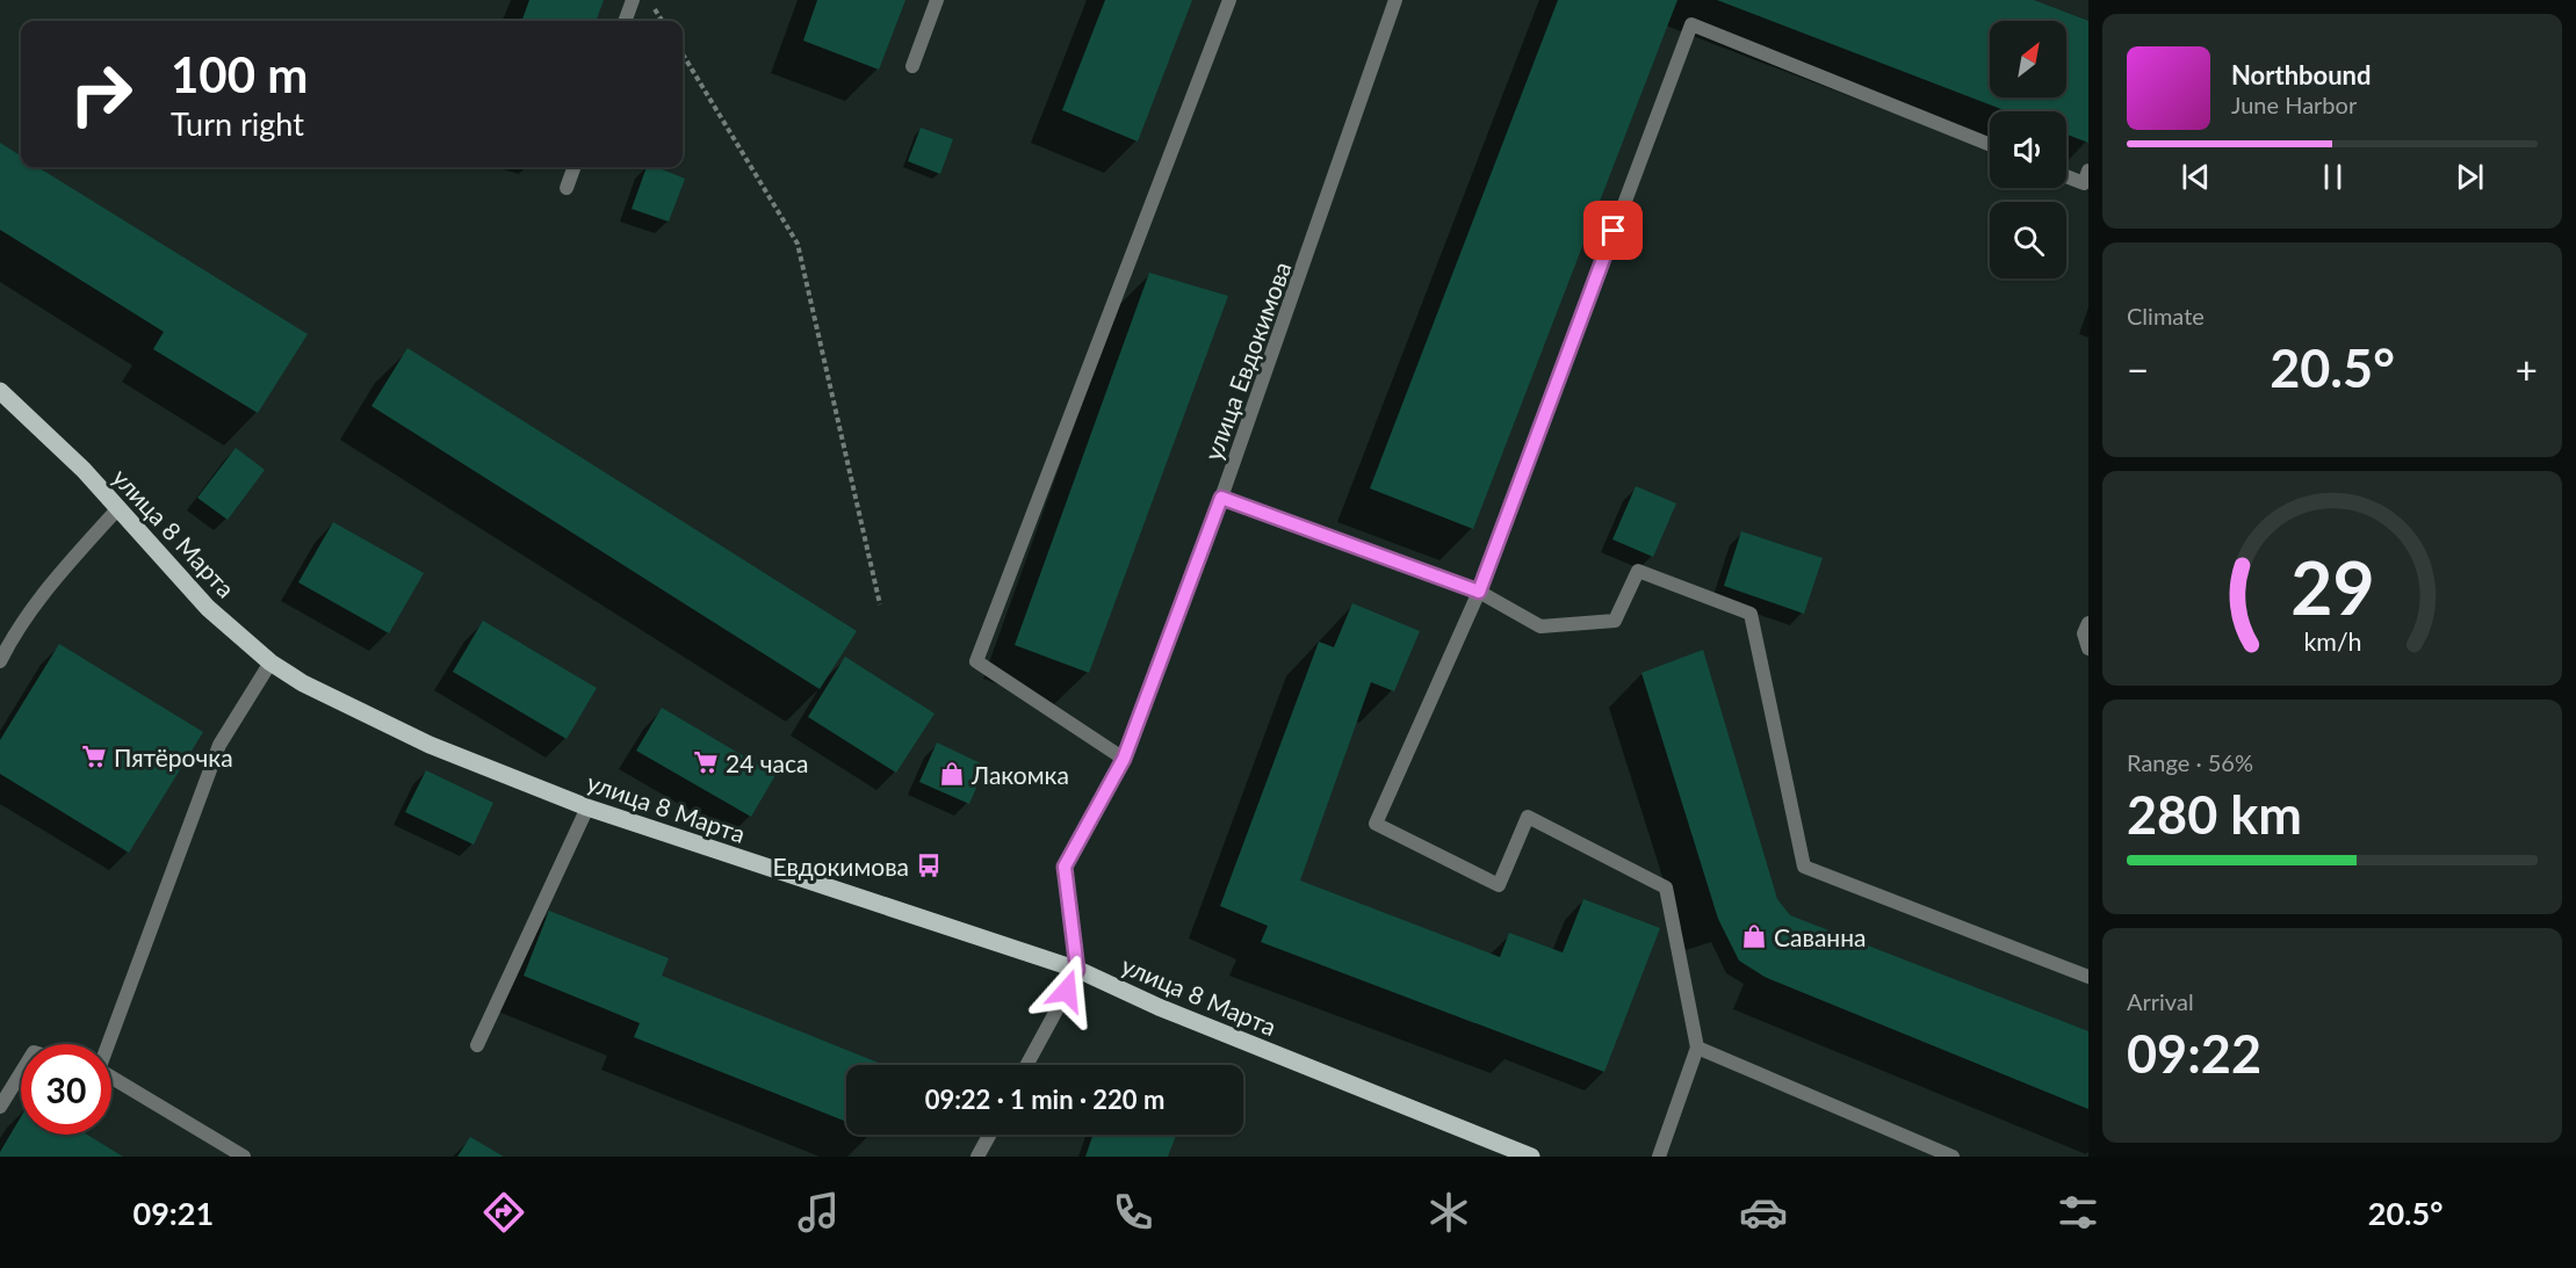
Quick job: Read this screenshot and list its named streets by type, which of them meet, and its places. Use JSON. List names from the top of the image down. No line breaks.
{"streets":{"main road":["улица 8 Марта"],"street":["улица Евдокимова"]},"crossings":[["улица Евдокимова","улица 8 Марта"]],"places":{"supermarket":["Пятёрочка","24 часа"],"shop":["Лакомка","Саванна"],"bus stop":["Евдокимова"]},"north":"top right","page":{"turn":["100 m","Turn right"],"song":["Northbound","June Harbor"],"tile":["Climate",["Range · 56%","280 km"],["Arrival","09:22"]],"heat":["−","20.5°","+"],"limit":"30","trip":"09:22 · 1 min · 220 m","tabs":["09:21","20.5°"],"gauge":["29","km/h"]}}
